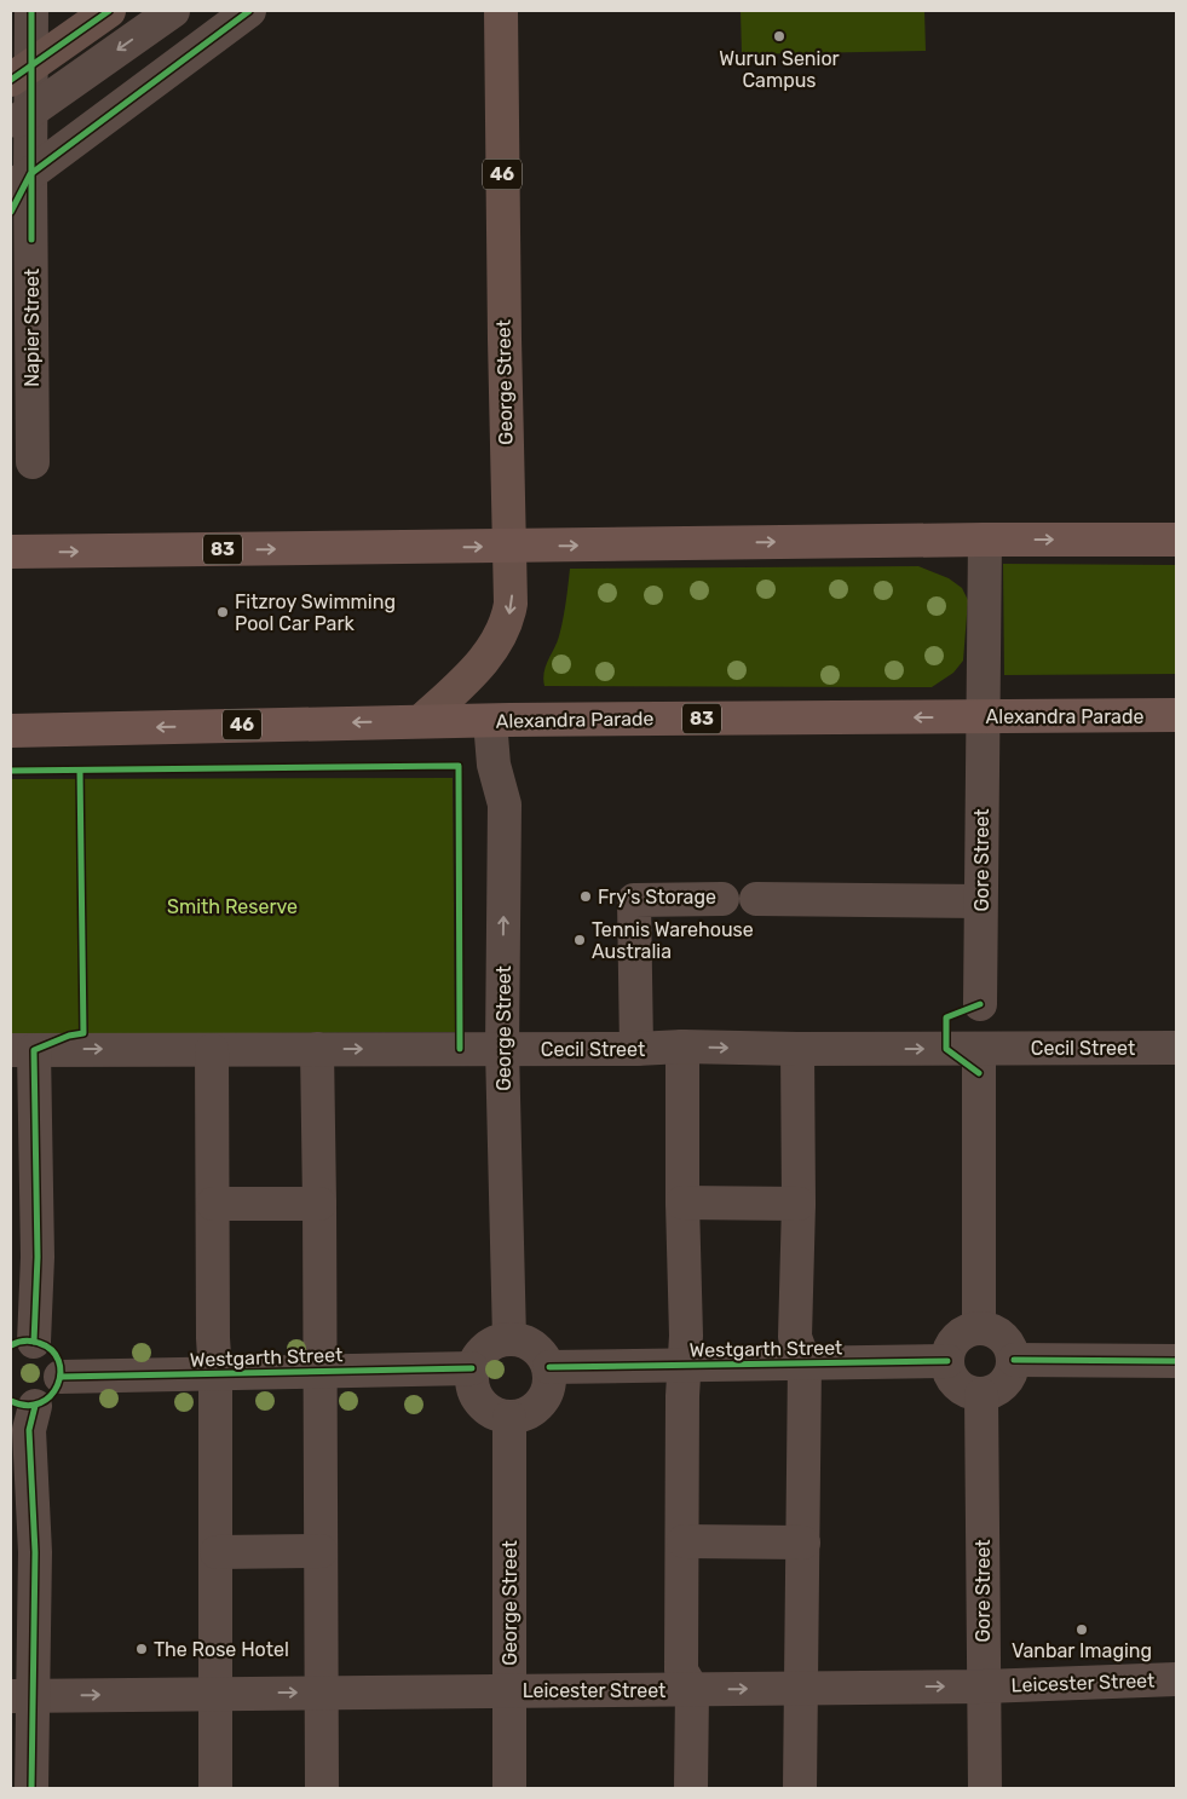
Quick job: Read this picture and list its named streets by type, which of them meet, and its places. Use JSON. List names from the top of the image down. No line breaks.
{"streets":{"highway":["46","83","Alexandra Parade"],"main road":["George Street"],"street":["Napier Street","Gore Street","Cecil Street","Westgarth Street","Leicester Street"]},"crossings":[["George Street","83"],["George Street","Alexandra Parade"],["George Street","Cecil Street"],["George Street","Westgarth Street"],["George Street","Leicester Street"],["83","Gore Street"],["Alexandra Parade","Gore Street"],["Gore Street","Westgarth Street"],["Gore Street","Leicester Street"]],"parks":["Smith Reserve"],"places":["Wurun Senior Campus","Fitzroy Swimming Pool Car Park","Fry's Storage","Tennis Warehouse Australia","Vanbar Imaging","The Rose Hotel"]}
